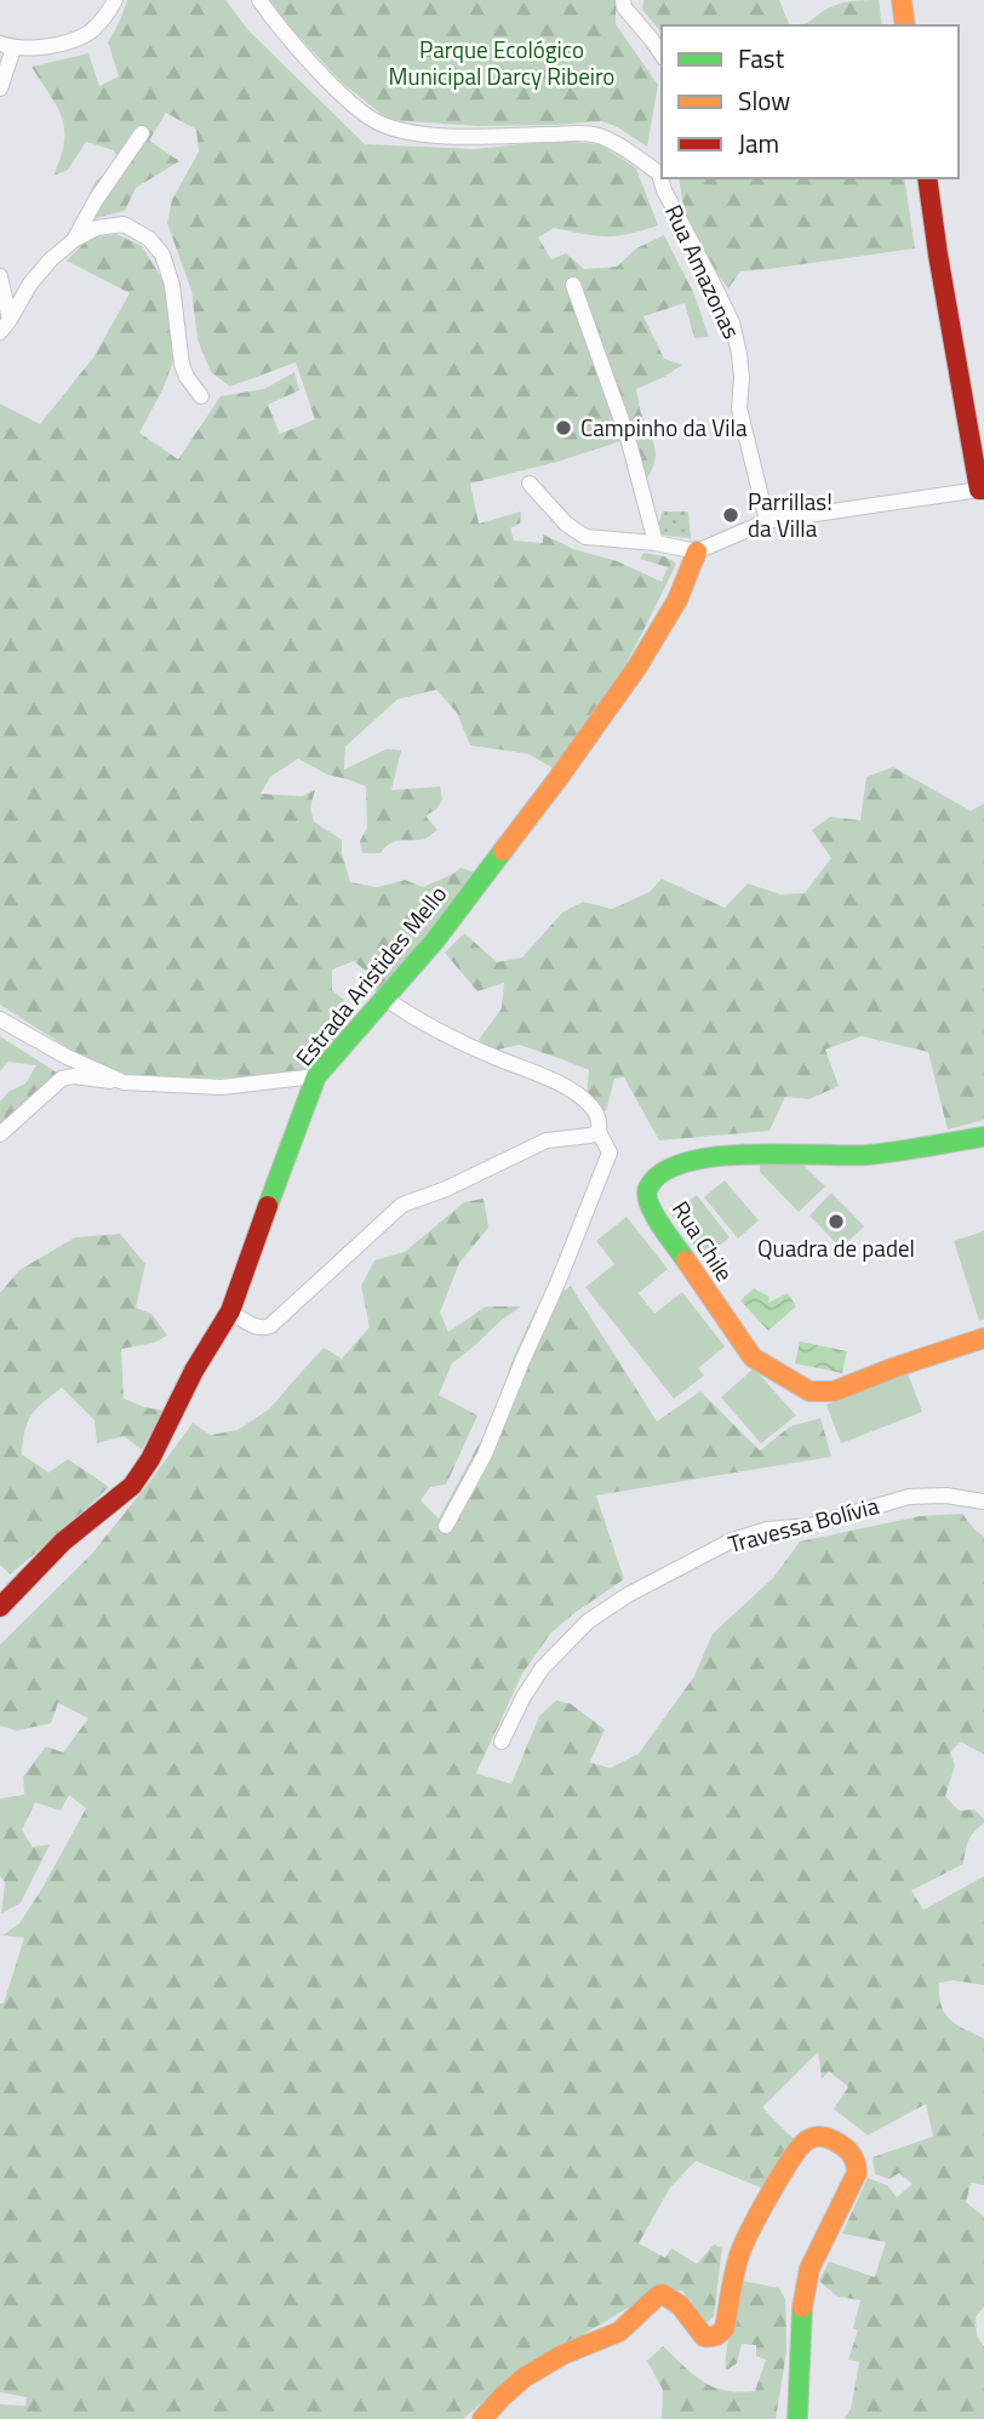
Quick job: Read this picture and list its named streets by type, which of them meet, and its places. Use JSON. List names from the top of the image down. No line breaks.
{"streets":{"street":["Rua Amazonas","Estrada Aristides Mello","Rua Chile","Travessa Bolívia"]},"parks":["Parque Ecológico Municipal Darcy Ribeiro"],"places":["Campinho da Vila","Parrillas! da Villa","Quadra de padel"],"legend":["Fast","Slow","Jam"]}
